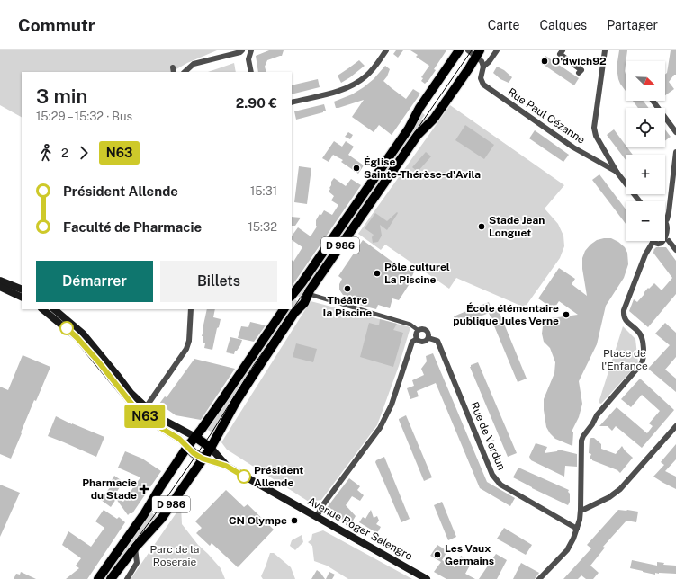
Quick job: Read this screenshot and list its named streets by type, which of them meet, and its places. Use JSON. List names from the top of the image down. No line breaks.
{"streets":{"main road":["D 986","Avenue Roger Salengro"],"street":["Rue Paul Cézanne","Rue de Verdun"]},"crossings":[["Rue Paul Cézanne","D 986"],["D 986","Avenue Roger Salengro"]],"parks":["Place de l'Enfance","Parc de la Roseraie"],"places":{"other":["O'dwich92","Église Sainte-Thérèse-d'Avila","Stade Jean Longuet","Pôle culturel La Piscine","Théâtre la Piscine","École élémentaire publique Jules Verne","Président Allende","CN Olympe","Les Vaux Germains"],"health":["Pharmacie du Stade"]},"lines":["bus line N63"],"north":"bottom right","page":{"header":"Commutr","nav":["Carte","Calques","Partager"],"on_map":"N63","map_buttons":["+","−"],"heading":["3 min","15:29 – 15:32 · Bus","2.90 €"],"legs":["2","N63"],"list":[{"name":"Président Allende","value":"15:31"},{"name":"Faculté de Pharmacie","value":"15:32"}],"buttons":["Démarrer","Billets"]}}
